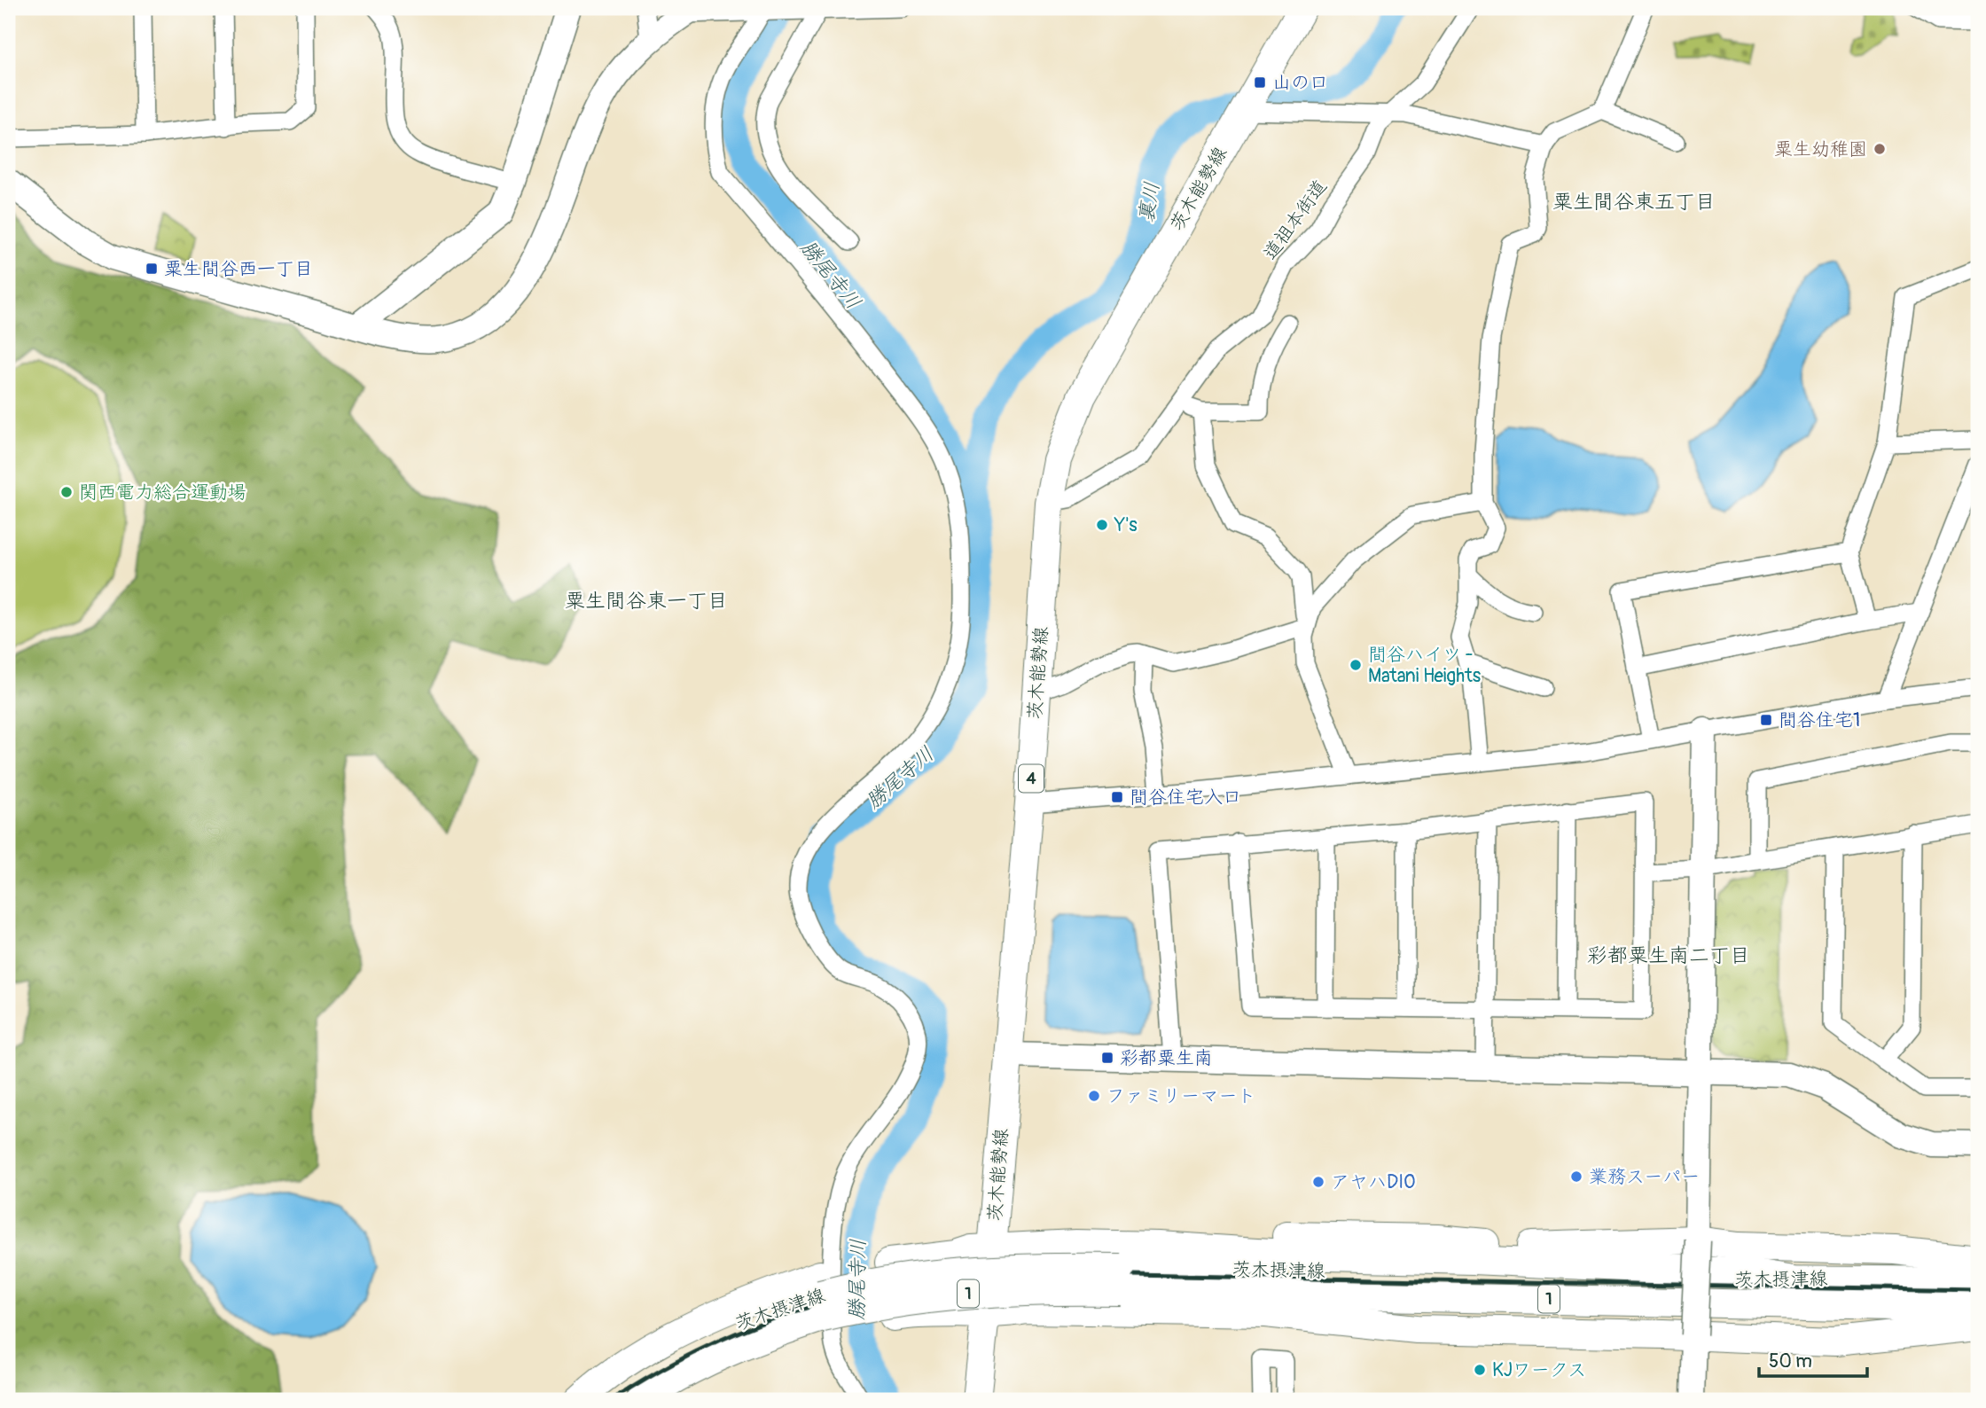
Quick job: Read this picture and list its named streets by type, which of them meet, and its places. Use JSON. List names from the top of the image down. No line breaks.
{"streets":{"main road":["茨木能勢線","4","茨木摂津線","1"],"street":["道祖本街道"]},"crossings":[["茨木能勢線","道祖本街道"]],"districts":["粟生間谷東五丁目","粟生間谷東一丁目","彩都粟生南二丁目"],"water":["裏川","勝尾寺川"],"places":{"transit":["山の口","粟生間谷西一丁目","間谷住宅1","間谷住宅入口","彩都粟生南"],"other":["粟生幼稚園","関西電力総合運動場","Y's","間谷ハイツ - Matani Heights","ファミリーマート","業務スーパー","アヤハDIO","KJワークス"]},"scale_bar":"50 m"}
